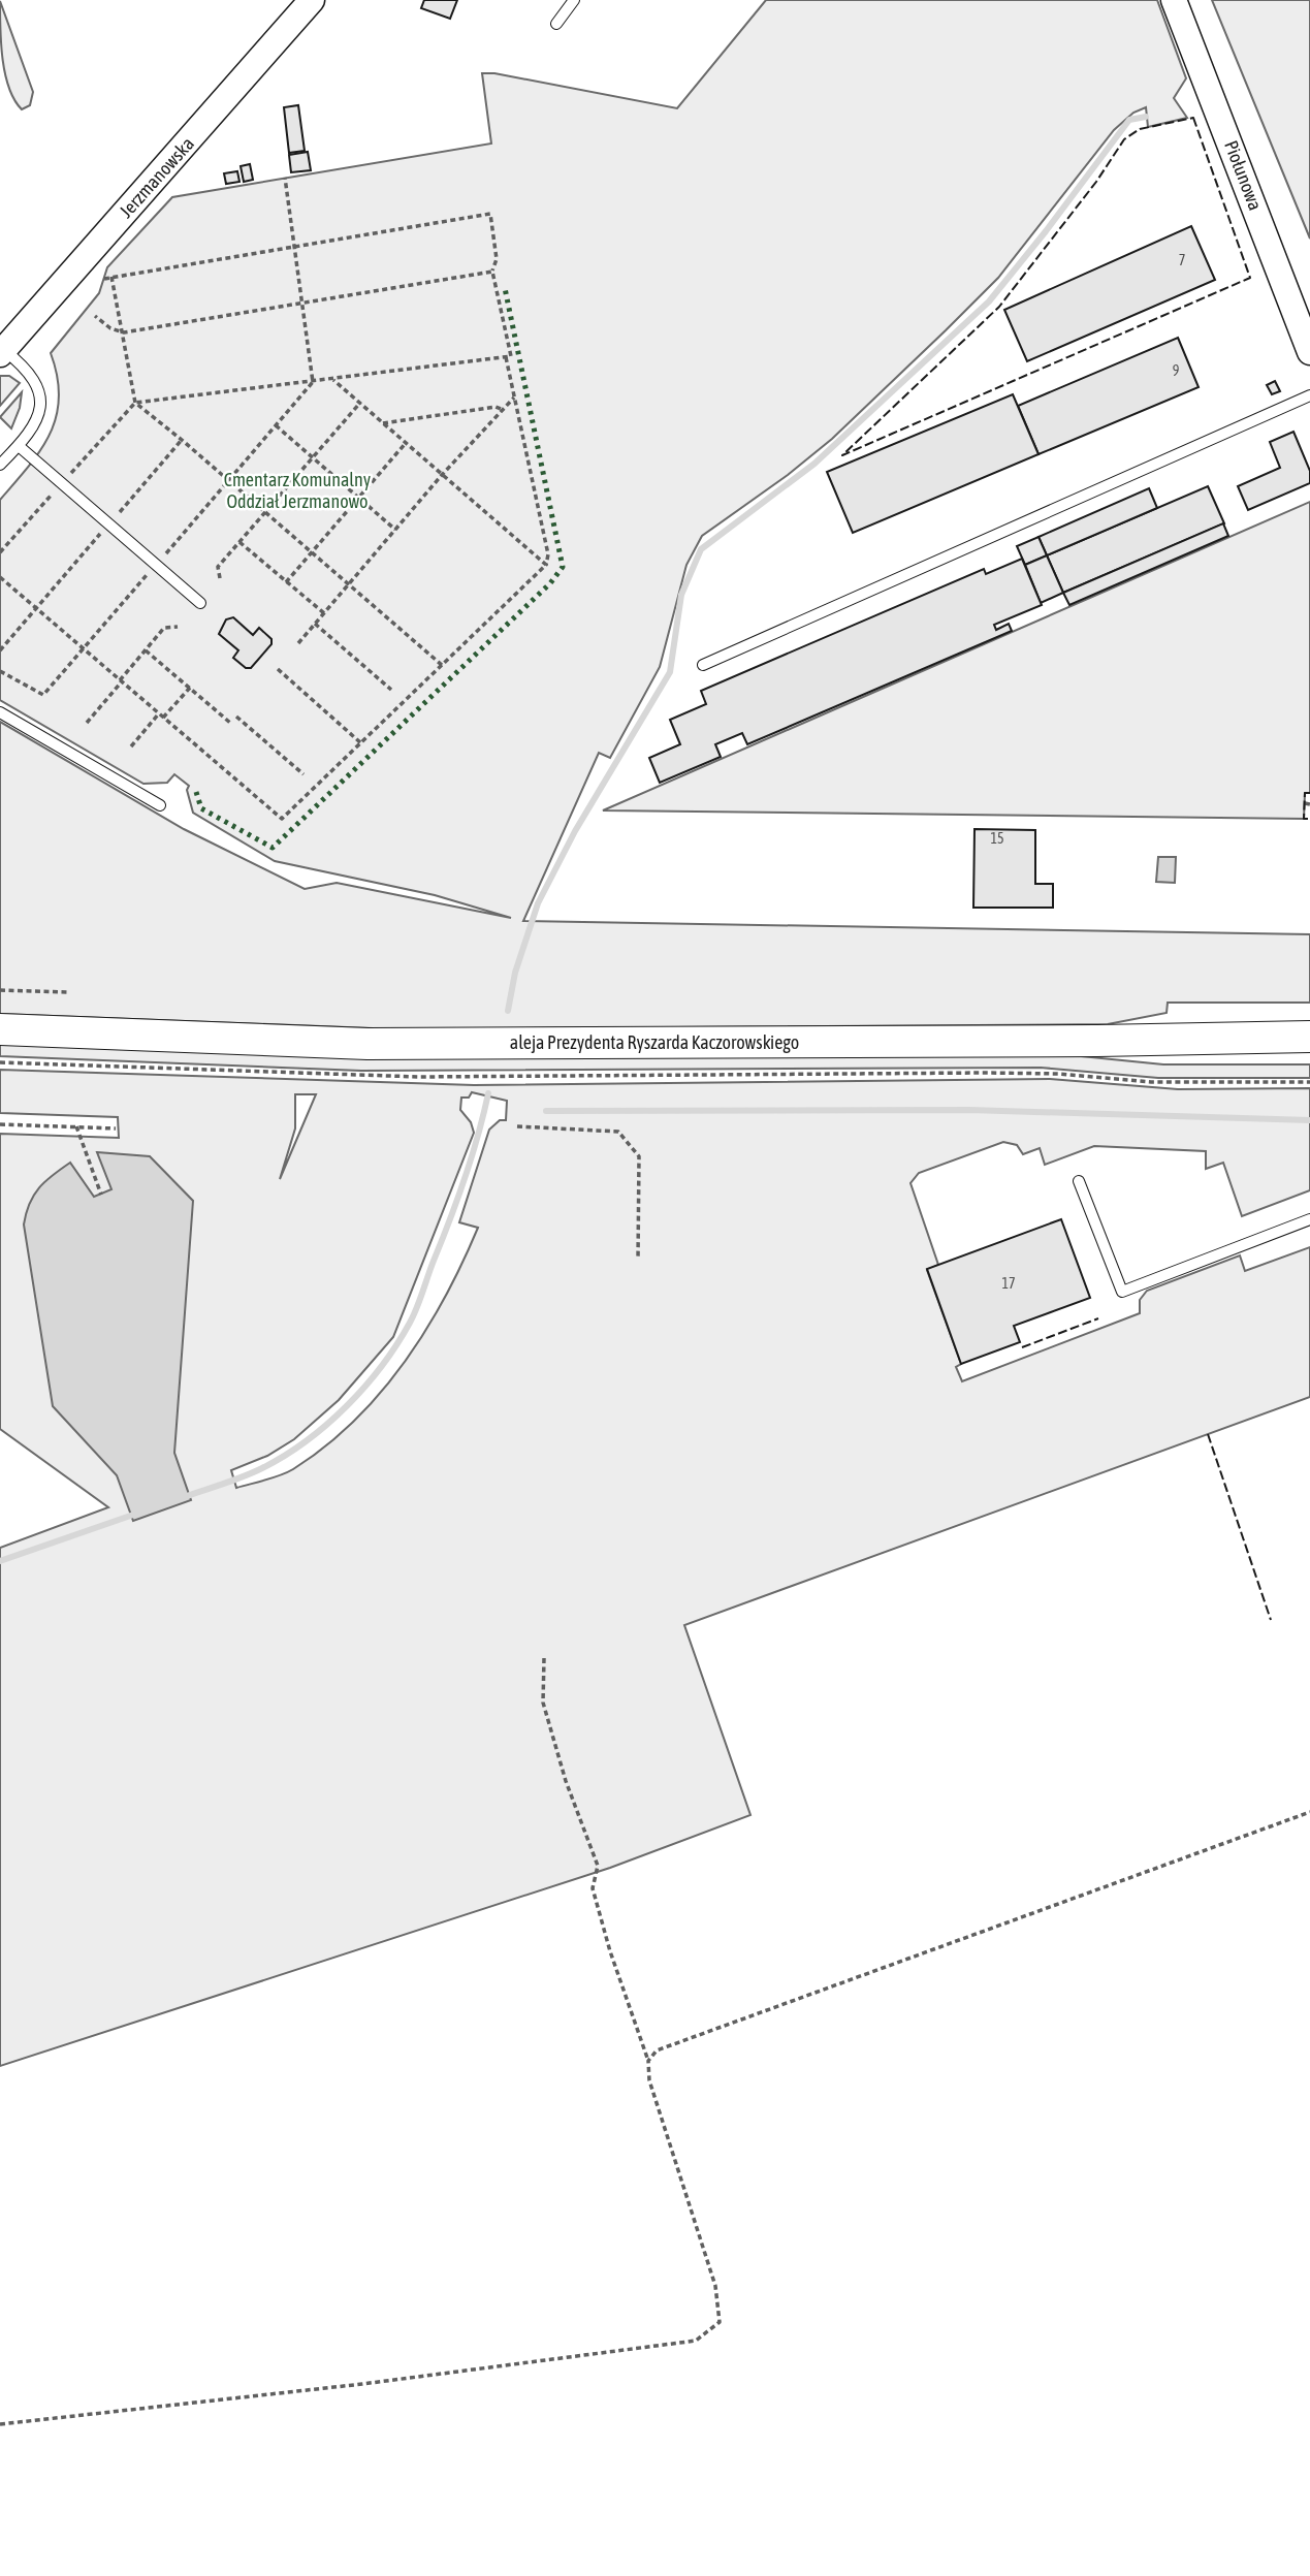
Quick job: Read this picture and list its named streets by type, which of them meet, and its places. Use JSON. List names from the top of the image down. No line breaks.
{"streets":{"main road":["aleja Prezydenta Ryszarda Kaczorowskiego"],"street":["Piołunowa","Jerzmanowska"]},"parks":["Cmentarz Komunalny Oddział Jerzmanowo"],"house_numbers":["7","9","15","17"]}
